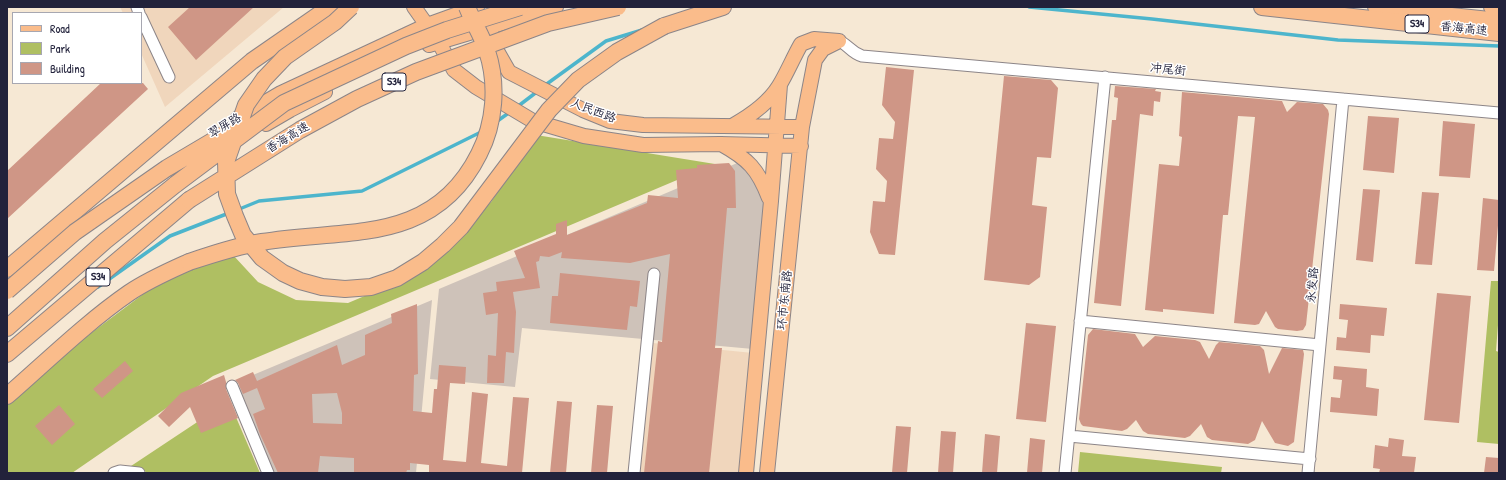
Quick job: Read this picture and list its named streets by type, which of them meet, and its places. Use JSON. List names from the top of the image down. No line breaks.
{"streets":{"highway":["S34","香海高速"],"main road":["人民西路","翠屏路","环市东南路"],"street":["冲尾街","永发路"]},"crossings":[["冲尾街","永发路"],["冲尾街","环市东南路"],["人民西路","翠屏路"],["人民西路","环市东南路"]],"legend":["Road","Park","Building"]}
